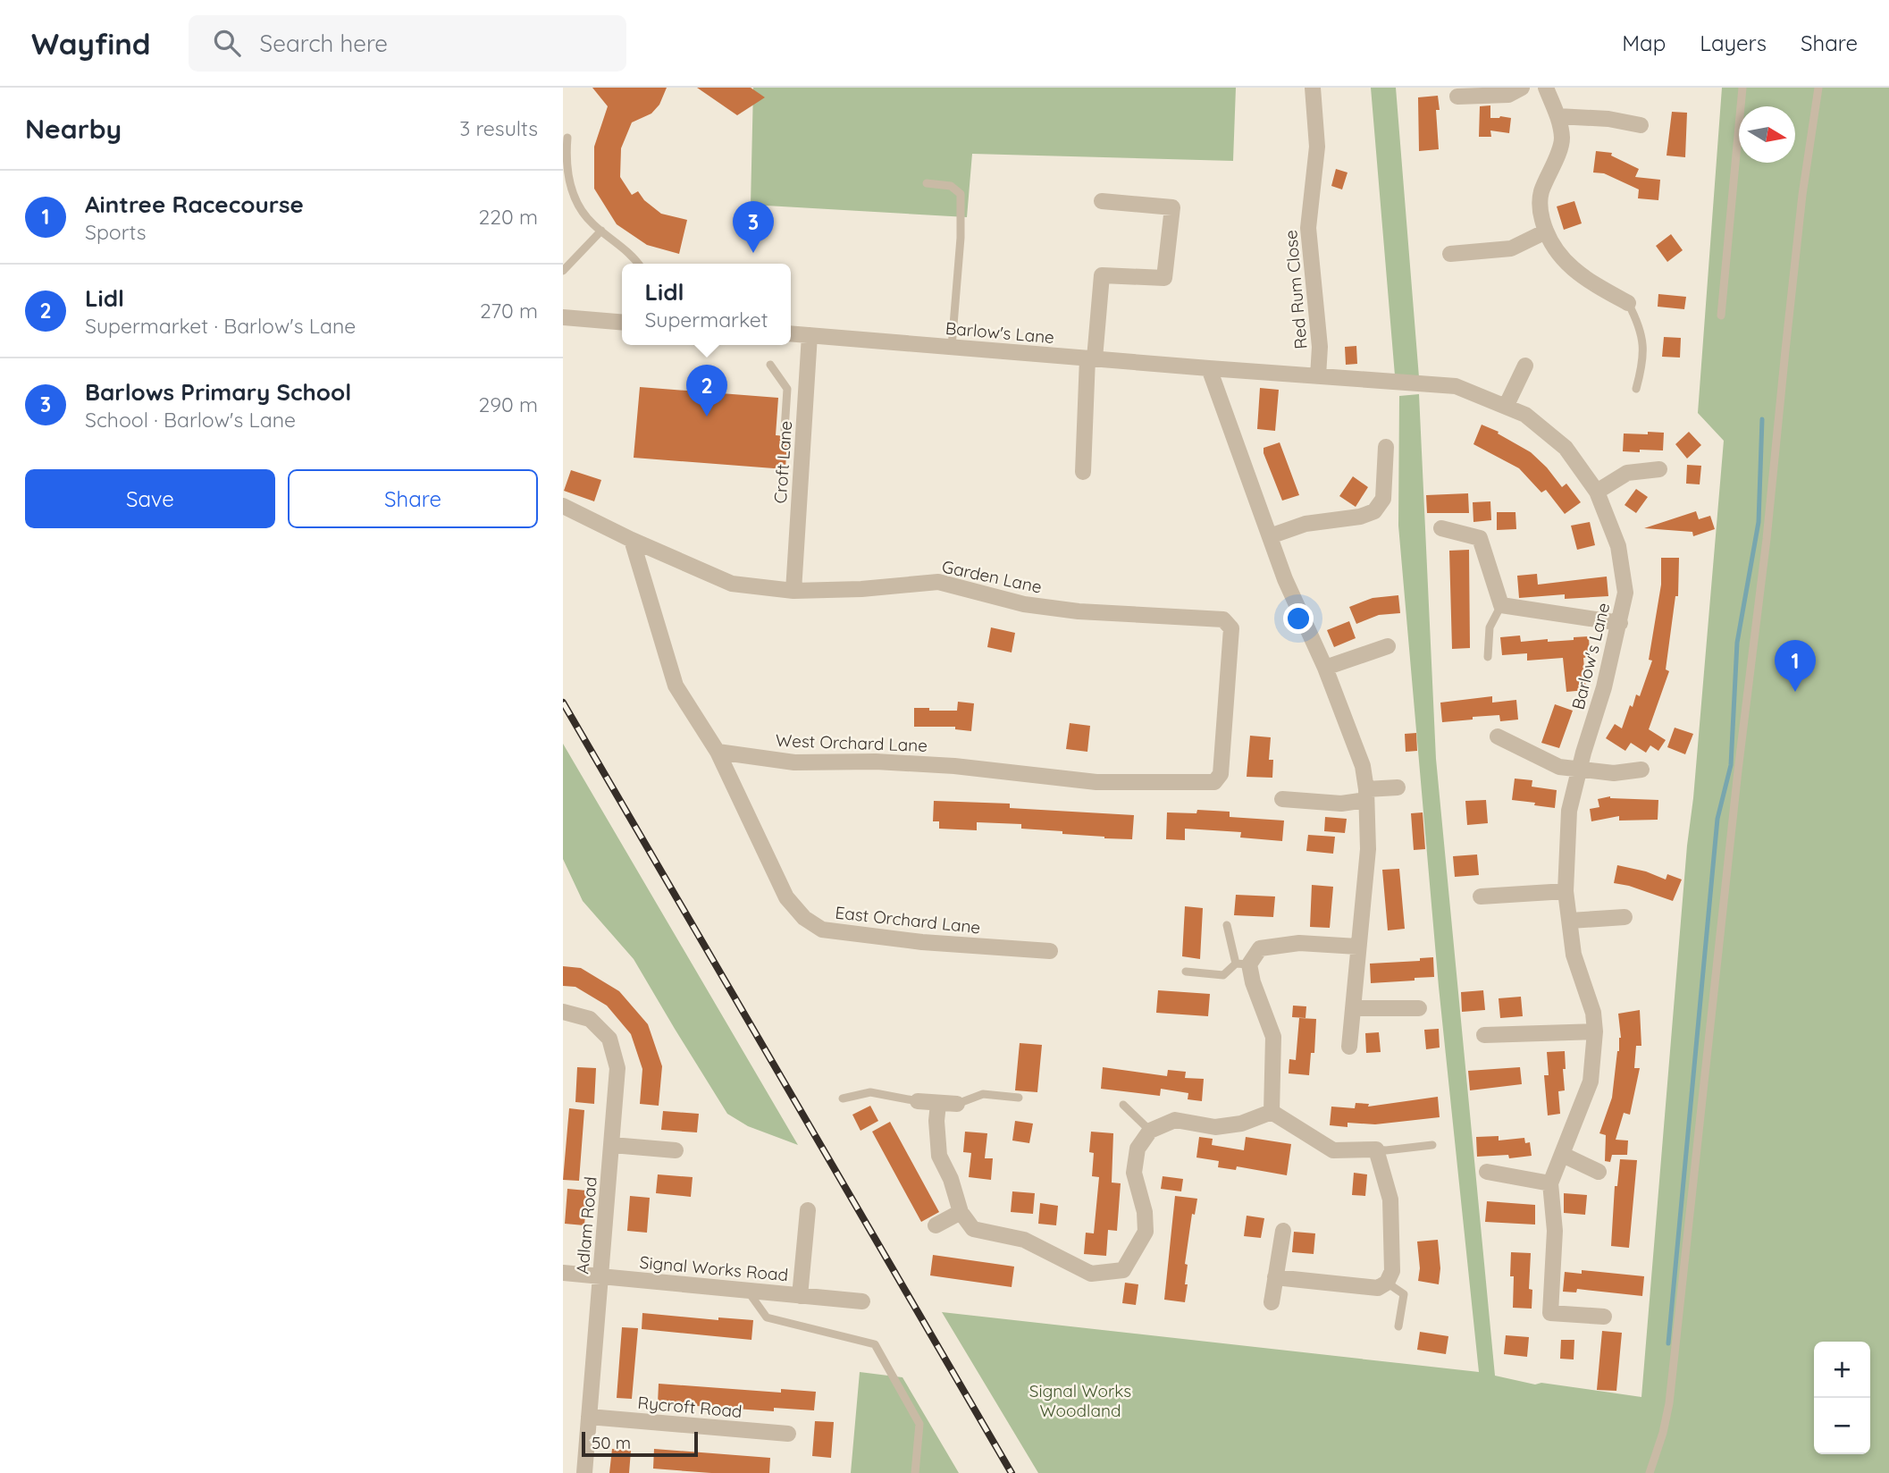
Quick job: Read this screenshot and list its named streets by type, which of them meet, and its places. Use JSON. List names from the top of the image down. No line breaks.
{"streets":{"street":["Red Rum Close","Barlow's Lane","Croft Lane","Garden Lane","West Orchard Lane","East Orchard Lane","Adlam Road","Signal Works Road","Rycroft Road"]},"crossings":[["Red Rum Close","Barlow's Lane"],["Barlow's Lane","Croft Lane"],["Croft Lane","Garden Lane"],["Garden Lane","West Orchard Lane"],["West Orchard Lane","East Orchard Lane"],["Adlam Road","Signal Works Road"],["Adlam Road","Rycroft Road"]],"parks":["Signal Works Woodland"],"scale_bar":"50 m","north":"right","page":{"header":"Wayfind","search":"Search here","nav":["Map","Layers","Share"],"heading":["Nearby","3 results"],"list":[{"mark":"1","name":"Aintree Racecourse","note":"Sports","value":"220 m"},{"mark":"2","name":"Lidl","note":"Supermarket · Barlow's Lane","value":"270 m"},{"mark":"3","name":"Barlows Primary School","note":"School · Barlow's Lane","value":"290 m"}],"pins":["3","2","1"],"popup":["Lidl","Supermarket"],"buttons":["Save","Share"],"map_buttons":["+","−"],"scale":"50 m"}}
